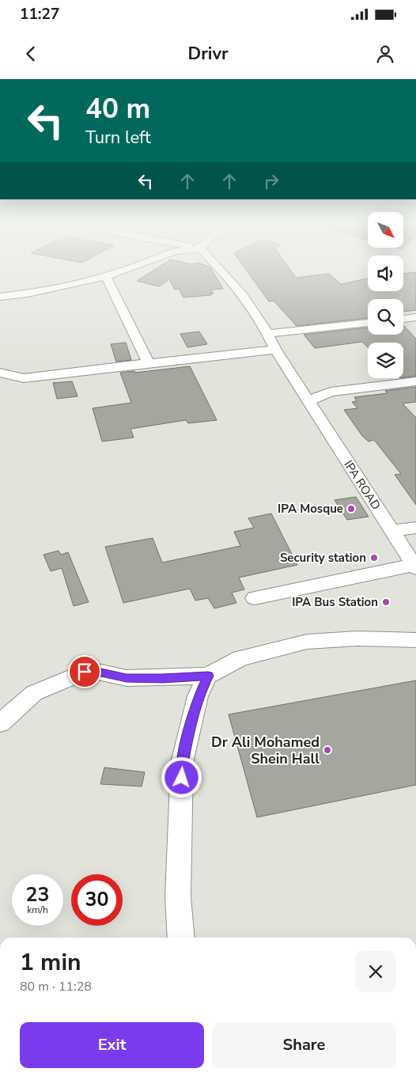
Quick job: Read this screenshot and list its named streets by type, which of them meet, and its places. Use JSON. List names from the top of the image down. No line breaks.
{"streets":{"street":["IPA ROAD"]},"places":["IPA Mosque","Security station","IPA Bus Station","Dr Ali Mohamed Shein Hall"],"north":"bottom right","page":{"status":"11:27","header":"Drivr","turn":["40 m","Turn left"],"speed":"23 km/h","limit":"30","heading":["1 min","80 m · 11:28"],"buttons":["Exit","Share"]}}
